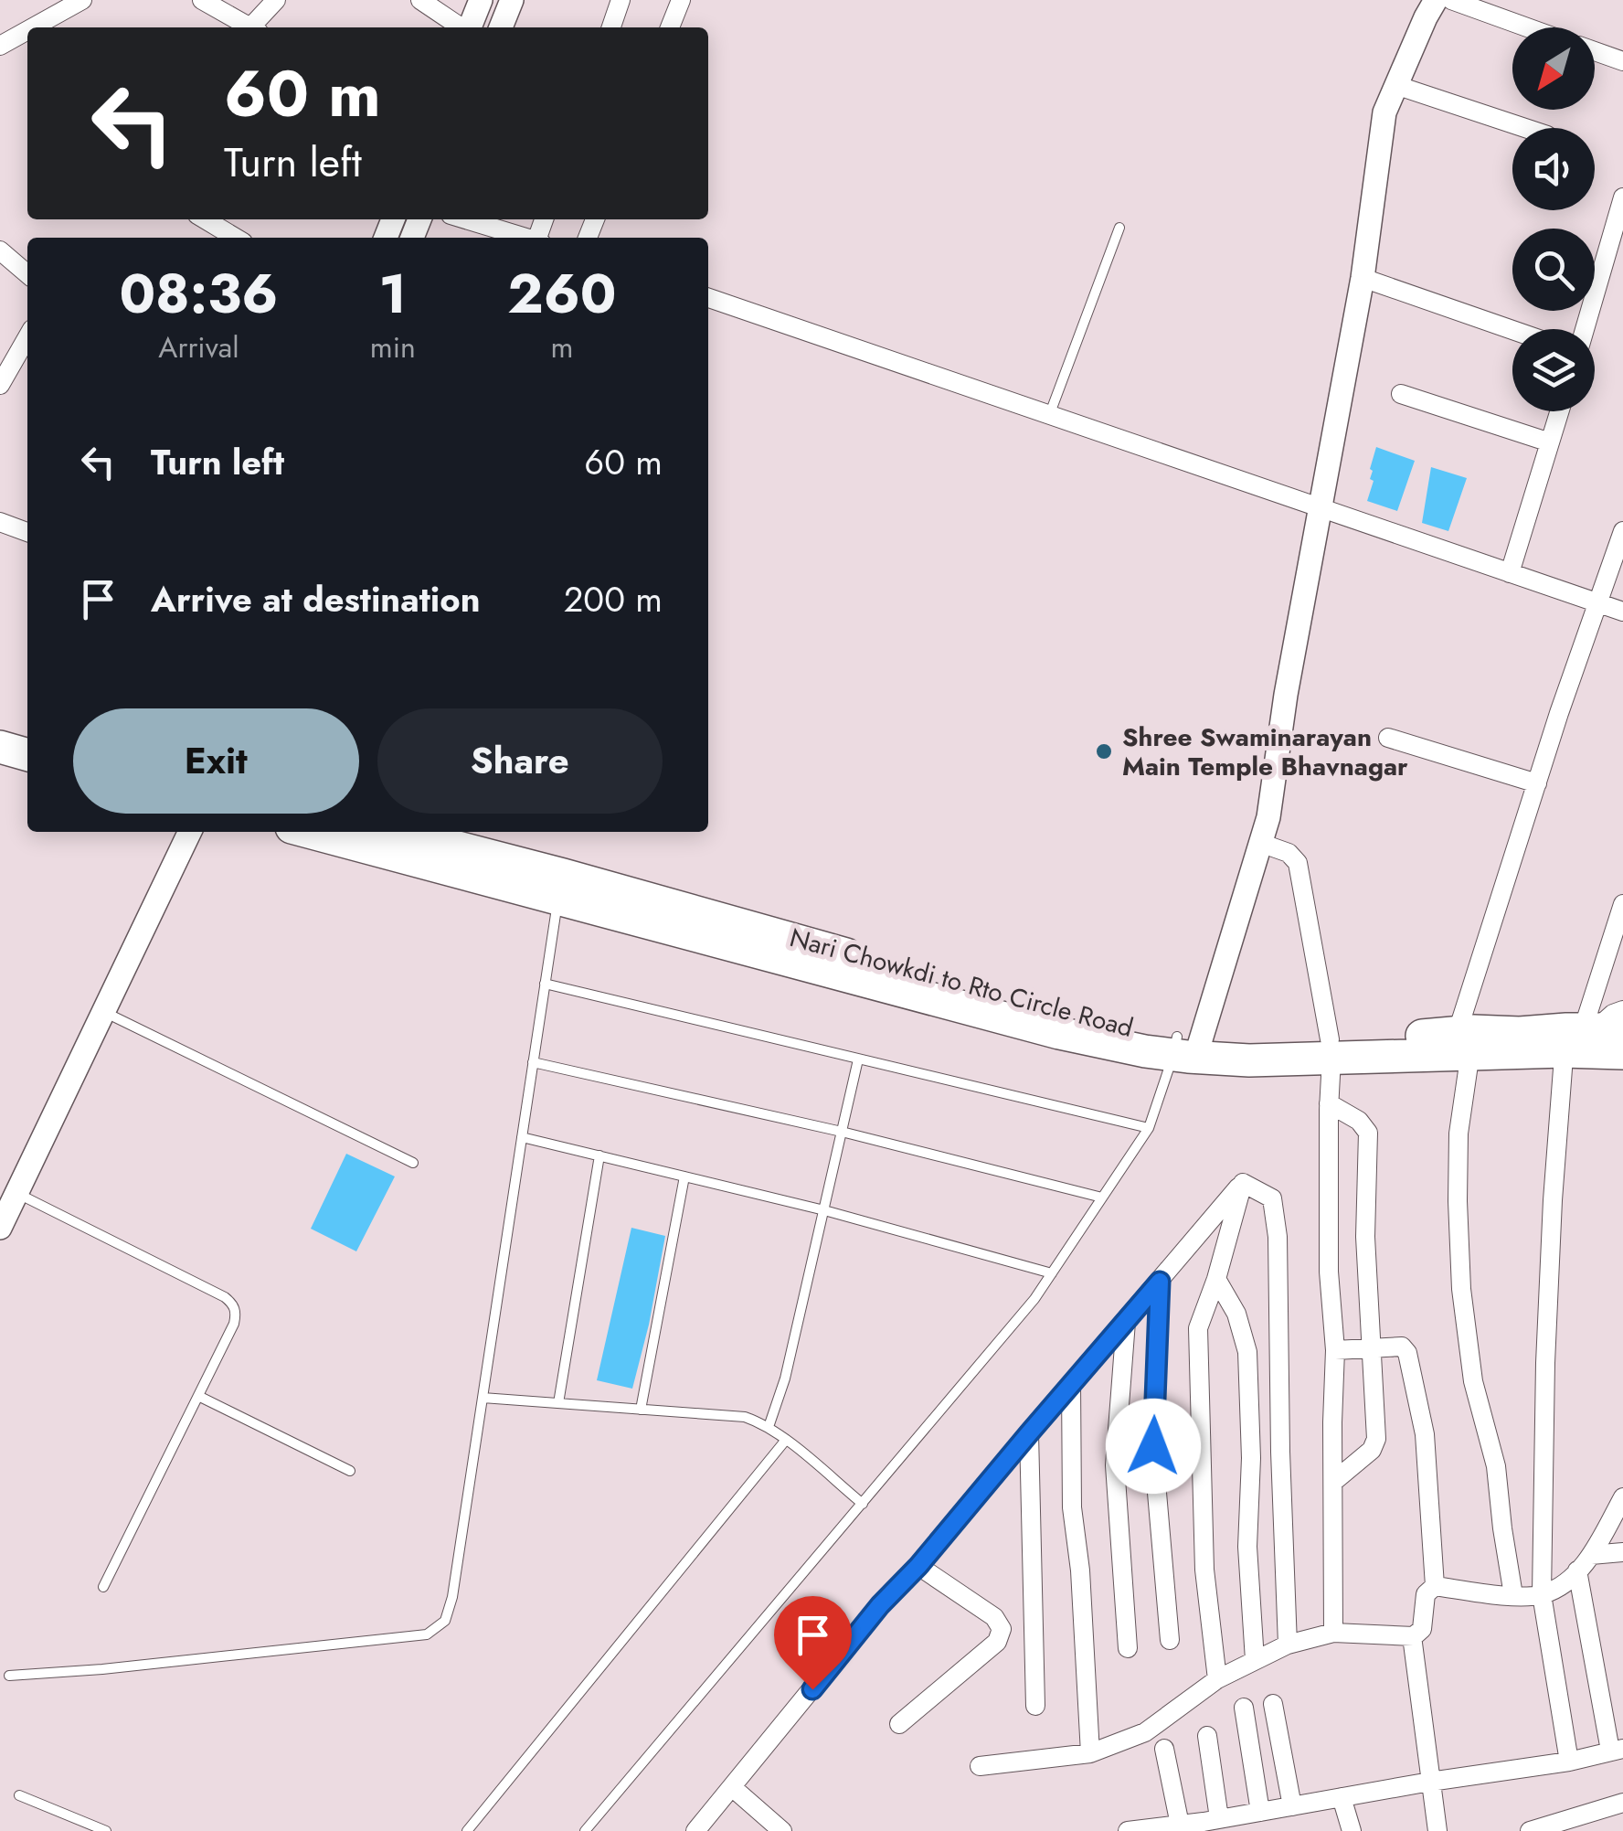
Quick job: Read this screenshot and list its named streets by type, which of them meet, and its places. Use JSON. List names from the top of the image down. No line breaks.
{"streets":{"highway":["Nari Chowkdi to Rto Circle Road"]},"places":["Shree Swaminarayan Main Temple Bhavnagar"],"north":"bottom left","page":{"turn":["60 m","Turn left"],"eta":["08:36","Arrival","1","min","260","m"],"list":[{"name":"Turn left","value":"60 m"},{"name":"Arrive at destination","value":"200 m"}],"buttons":["Exit","Share"]}}
